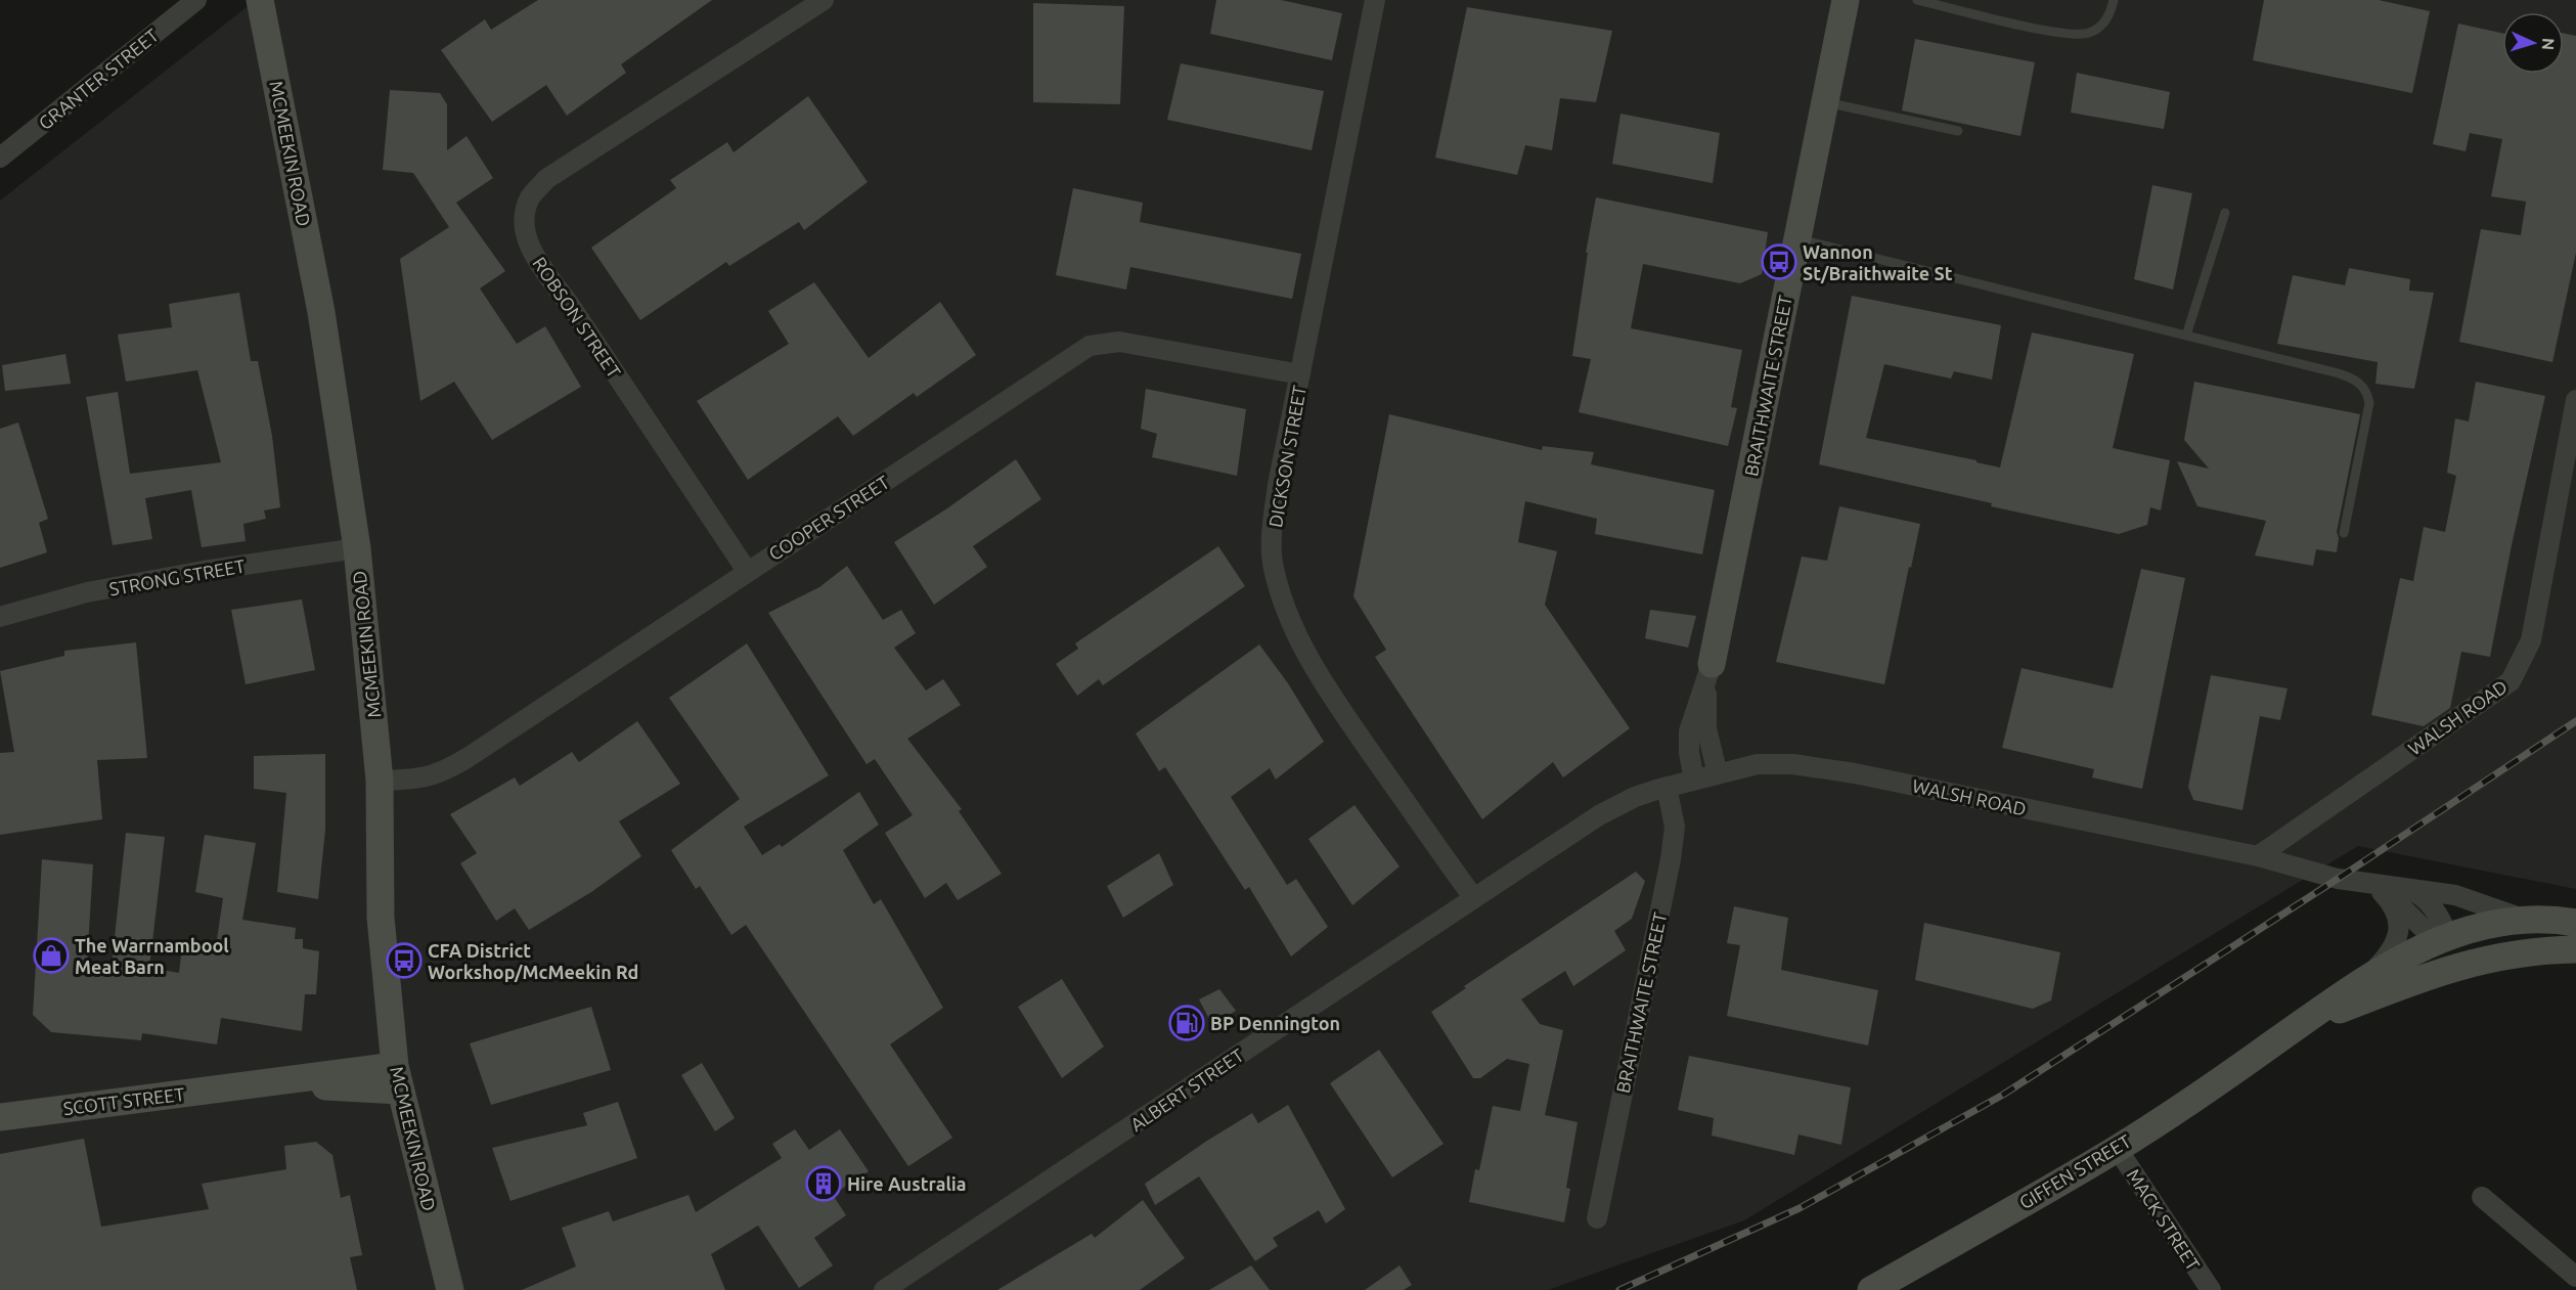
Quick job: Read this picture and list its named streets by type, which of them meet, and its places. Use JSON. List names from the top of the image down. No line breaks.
{"streets":{"street":["GRANTER STREET","MCMEEKIN ROAD","ROBSON STREET","BRAITHWAITE STREET","DICKSON STREET","COOPER STREET","STRONG STREET","WALSH ROAD","ALBERT STREET","SCOTT STREET","GIFFEN STREET","MACK STREET"]},"crossings":[["MCMEEKIN ROAD","COOPER STREET"],["MCMEEKIN ROAD","STRONG STREET"],["MCMEEKIN ROAD","SCOTT STREET"],["ROBSON STREET","COOPER STREET"],["BRAITHWAITE STREET","WALSH ROAD"],["BRAITHWAITE STREET","ALBERT STREET"],["DICKSON STREET","COOPER STREET"],["DICKSON STREET","ALBERT STREET"],["WALSH ROAD","ALBERT STREET"],["WALSH ROAD","GIFFEN STREET"],["GIFFEN STREET","MACK STREET"]],"places":{"bus stop":["Wannon St/Braithwaite St","CFA District Workshop/McMeekin Rd"],"shop":["The Warrnambool Meat Barn"],"fuel station":["BP Dennington"],"building":["Hire Australia"]},"north":"right"}
